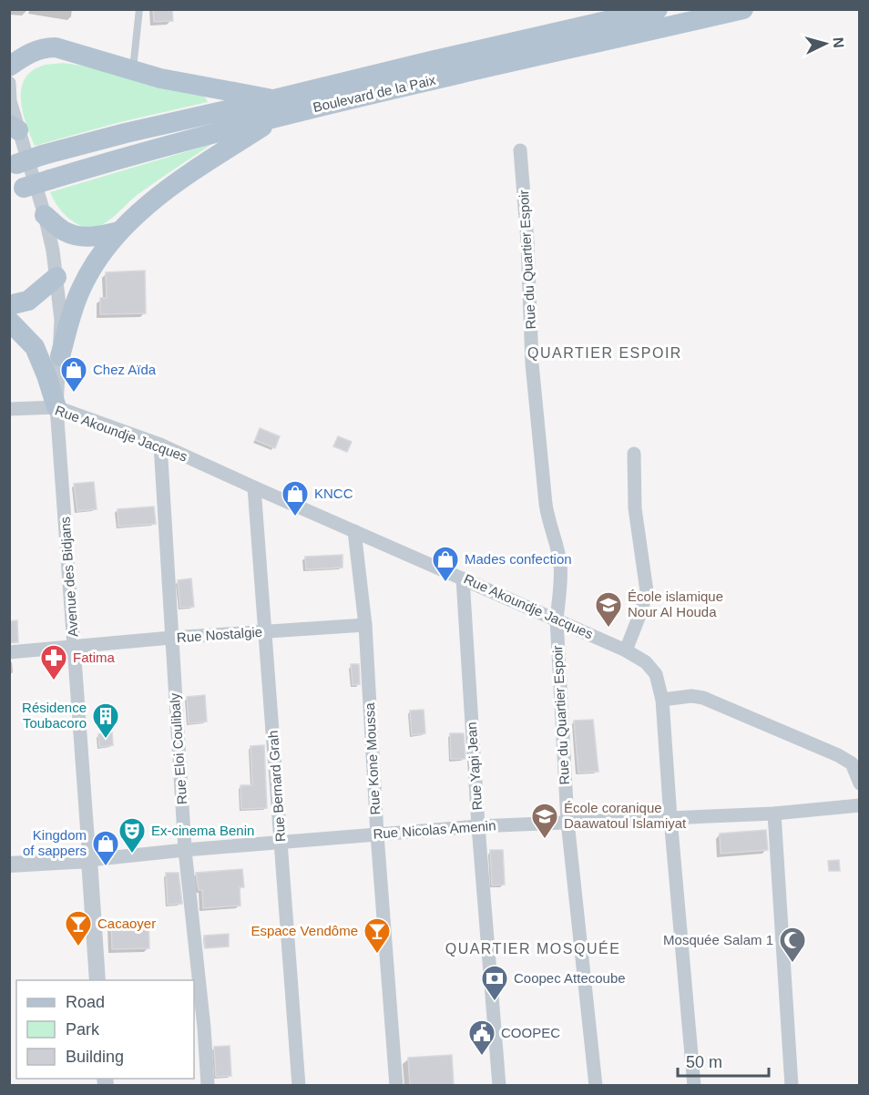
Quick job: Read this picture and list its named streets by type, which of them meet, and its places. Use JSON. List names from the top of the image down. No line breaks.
{"streets":{"main road":["Boulevard de la Paix"],"street":["Rue du Quartier Espoir","Rue Akoundje Jacques","Avenue des Bidjans","Rue Nostalgie","Rue Eloi Coulibaly","Rue Kone Moussa","Rue Yapi Jean","Rue Bernard Grah","Rue Nicolas Amenin"]},"crossings":[["Boulevard de la Paix","Avenue des Bidjans"],["Rue du Quartier Espoir","Rue Akoundje Jacques"],["Rue du Quartier Espoir","Rue Nicolas Amenin"],["Rue Akoundje Jacques","Avenue des Bidjans"],["Rue Akoundje Jacques","Rue Eloi Coulibaly"],["Rue Akoundje Jacques","Rue Kone Moussa"],["Rue Akoundje Jacques","Rue Yapi Jean"],["Rue Akoundje Jacques","Rue Bernard Grah"],["Rue Akoundje Jacques","Rue Nicolas Amenin"],["Avenue des Bidjans","Rue Nostalgie"],["Avenue des Bidjans","Rue Nicolas Amenin"],["Rue Nostalgie","Rue Eloi Coulibaly"],["Rue Nostalgie","Rue Kone Moussa"],["Rue Nostalgie","Rue Bernard Grah"],["Rue Eloi Coulibaly","Rue Nicolas Amenin"],["Rue Kone Moussa","Rue Nicolas Amenin"],["Rue Yapi Jean","Rue Nicolas Amenin"],["Rue Bernard Grah","Rue Nicolas Amenin"]],"districts":["QUARTIER ESPOIR","QUARTIER MOSQUÉE"],"places":{"shop":["Chez Aïda","KNCC","Mades confection","Kingdom of sappers"],"school or university":["École islamique Nour Al Houda","École coranique Daawatoul Islamiyat"],"pharmacy":["Fatima"],"building":["Résidence Toubacoro"],"theatre":["Ex-cinema Benin"],"bar":["Cacaoyer","Espace Vendôme"],"mosque":["Mosquée Salam 1"],"bank":["Coopec Attecoube"],"public building":["COOPEC"]},"legend":["Road","Park","Building"],"scale_bar":"50 m","north":"right"}
